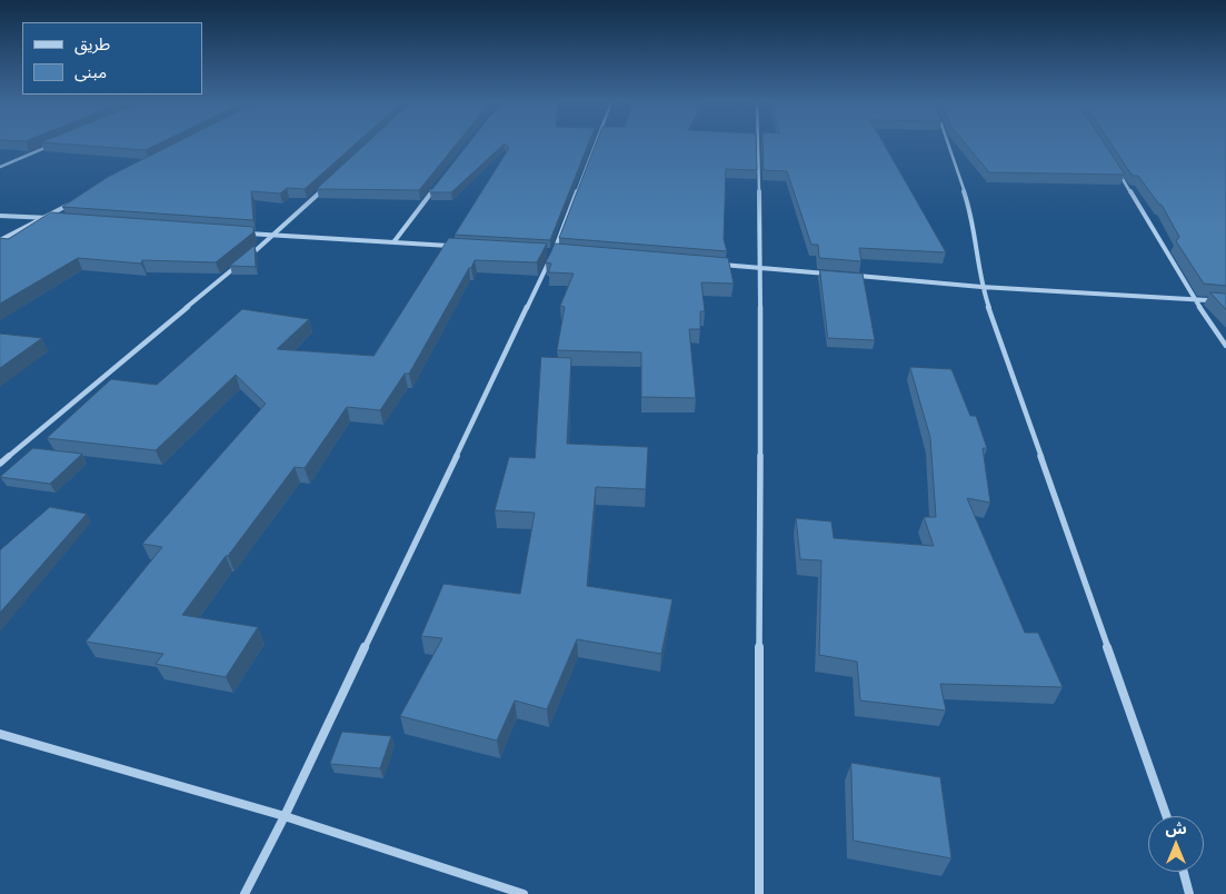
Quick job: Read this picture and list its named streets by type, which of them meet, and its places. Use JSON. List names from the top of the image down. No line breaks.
{"legend":["طريق","مبنى"],"north":"top"}
